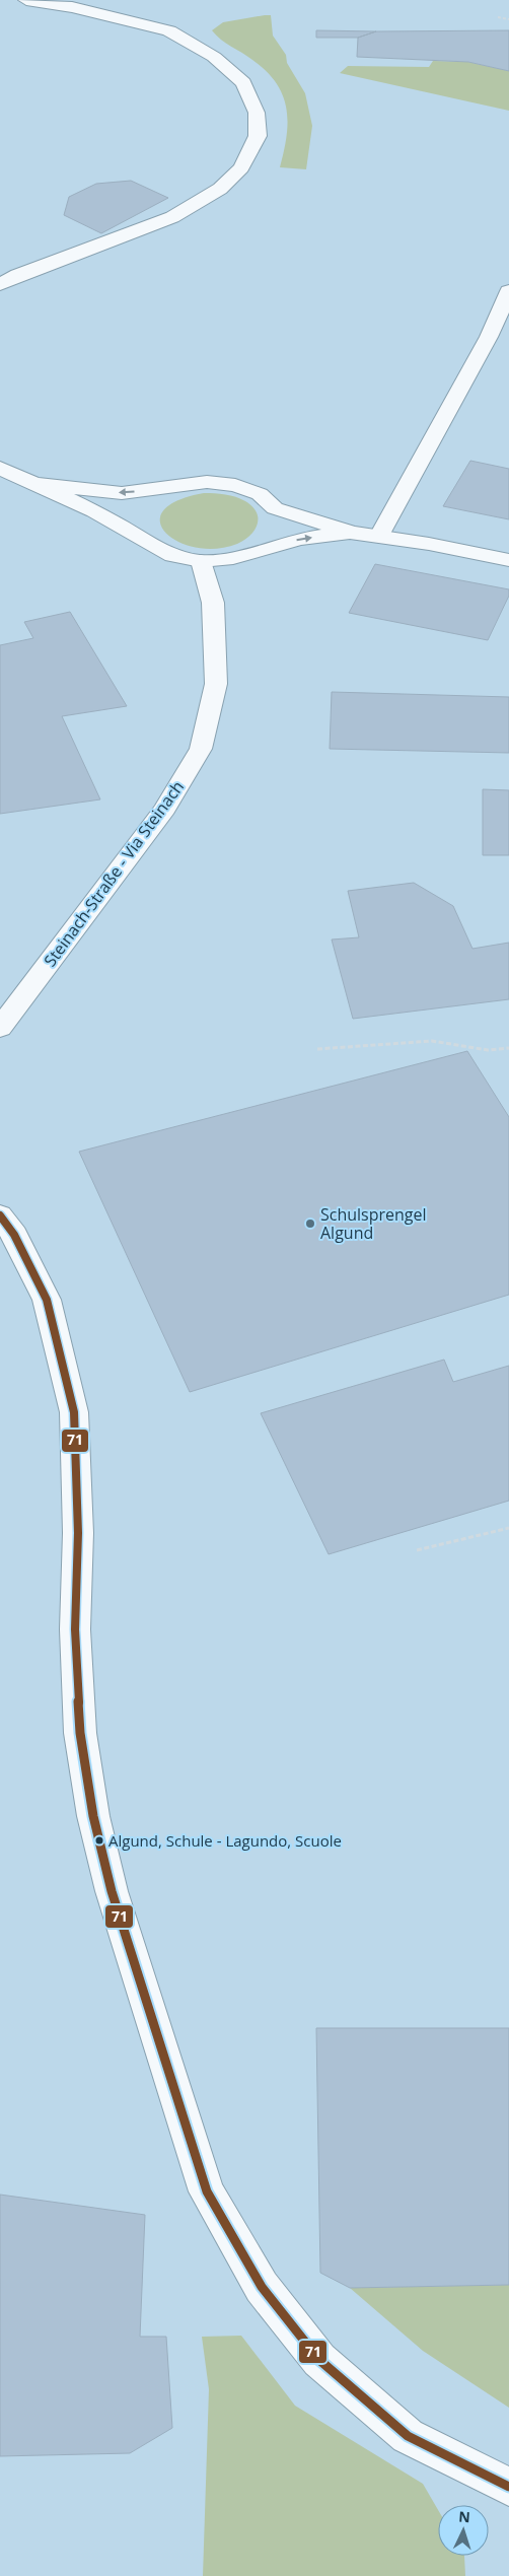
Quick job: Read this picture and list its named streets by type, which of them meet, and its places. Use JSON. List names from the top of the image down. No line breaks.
{"streets":{"street":["Steinach-Straße - Via Steinach"]},"places":["Schulsprengel Algund","Algund, Schule - Lagundo, Scuole"],"lines":["transit line 71"],"north":"top"}
